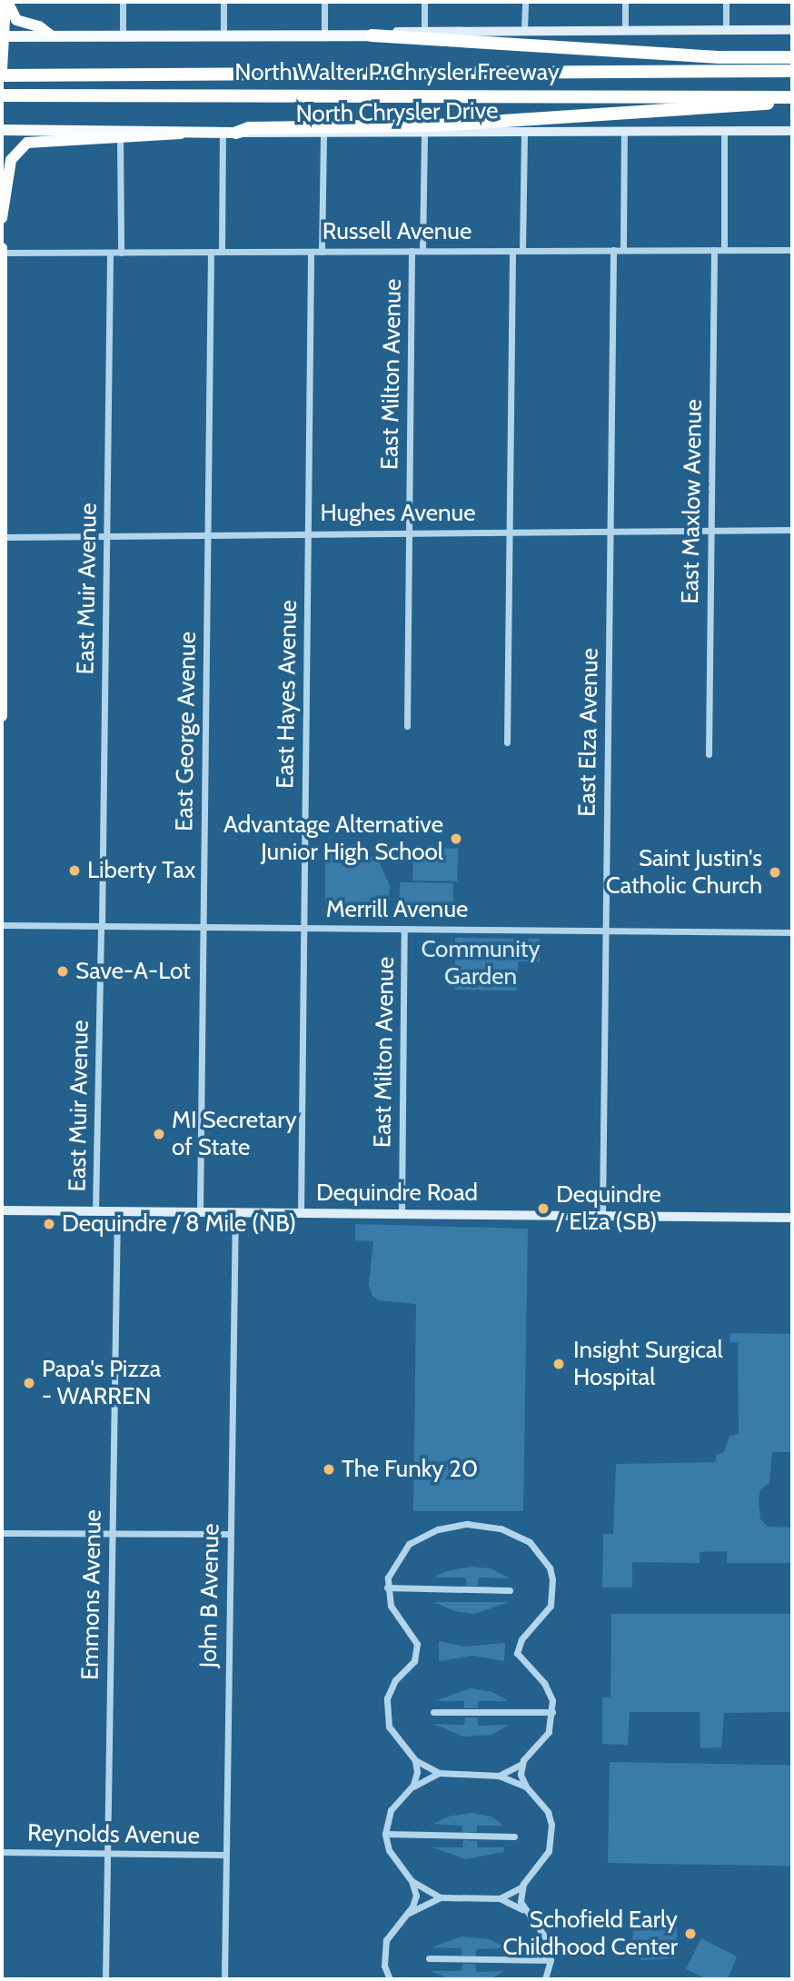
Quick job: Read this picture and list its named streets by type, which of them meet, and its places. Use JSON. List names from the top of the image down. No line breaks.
{"streets":{"highway":["North Walter P. Chrysler Freeway"],"main road":["North Chrysler Drive","Dequindre Road"],"street":["Russell Avenue","East Milton Avenue","East Maxlow Avenue","Hughes Avenue","East Muir Avenue","East Hayes Avenue","East George Avenue","East Elza Avenue","Merrill Avenue","Emmons Avenue","John B Avenue","Reynolds Avenue"]},"crossings":[["North Chrysler Drive","East Milton Avenue"],["Russell Avenue","East Milton Avenue"],["Russell Avenue","East Maxlow Avenue"],["Russell Avenue","East Muir Avenue"],["Russell Avenue","East Hayes Avenue"],["Russell Avenue","East George Avenue"],["Russell Avenue","East Elza Avenue"],["East Milton Avenue","Hughes Avenue"],["East Milton Avenue","Merrill Avenue"],["East Milton Avenue","Dequindre Road"],["East Maxlow Avenue","Hughes Avenue"],["Hughes Avenue","East Muir Avenue"],["Hughes Avenue","East Hayes Avenue"],["Hughes Avenue","East George Avenue"],["Hughes Avenue","East Elza Avenue"],["East Muir Avenue","Merrill Avenue"],["East Muir Avenue","Dequindre Road"],["East Hayes Avenue","Merrill Avenue"],["East Hayes Avenue","Dequindre Road"],["East George Avenue","Merrill Avenue"],["East George Avenue","Dequindre Road"],["East Elza Avenue","Merrill Avenue"],["East Elza Avenue","Dequindre Road"],["Dequindre Road","Emmons Avenue"],["Dequindre Road","John B Avenue"],["Emmons Avenue","Reynolds Avenue"],["John B Avenue","Reynolds Avenue"]],"parks":["Community Garden"],"places":["Advantage Alternative Junior High School","Liberty Tax","Saint Justin's Catholic Church","Save-A-Lot","MI Secretary of State","Dequindre / Elza (SB)","Dequindre / 8 Mile (NB)","Insight Surgical Hospital","Papa's Pizza - WARREN","The Funky 20","Schofield Early Childhood Center"]}
